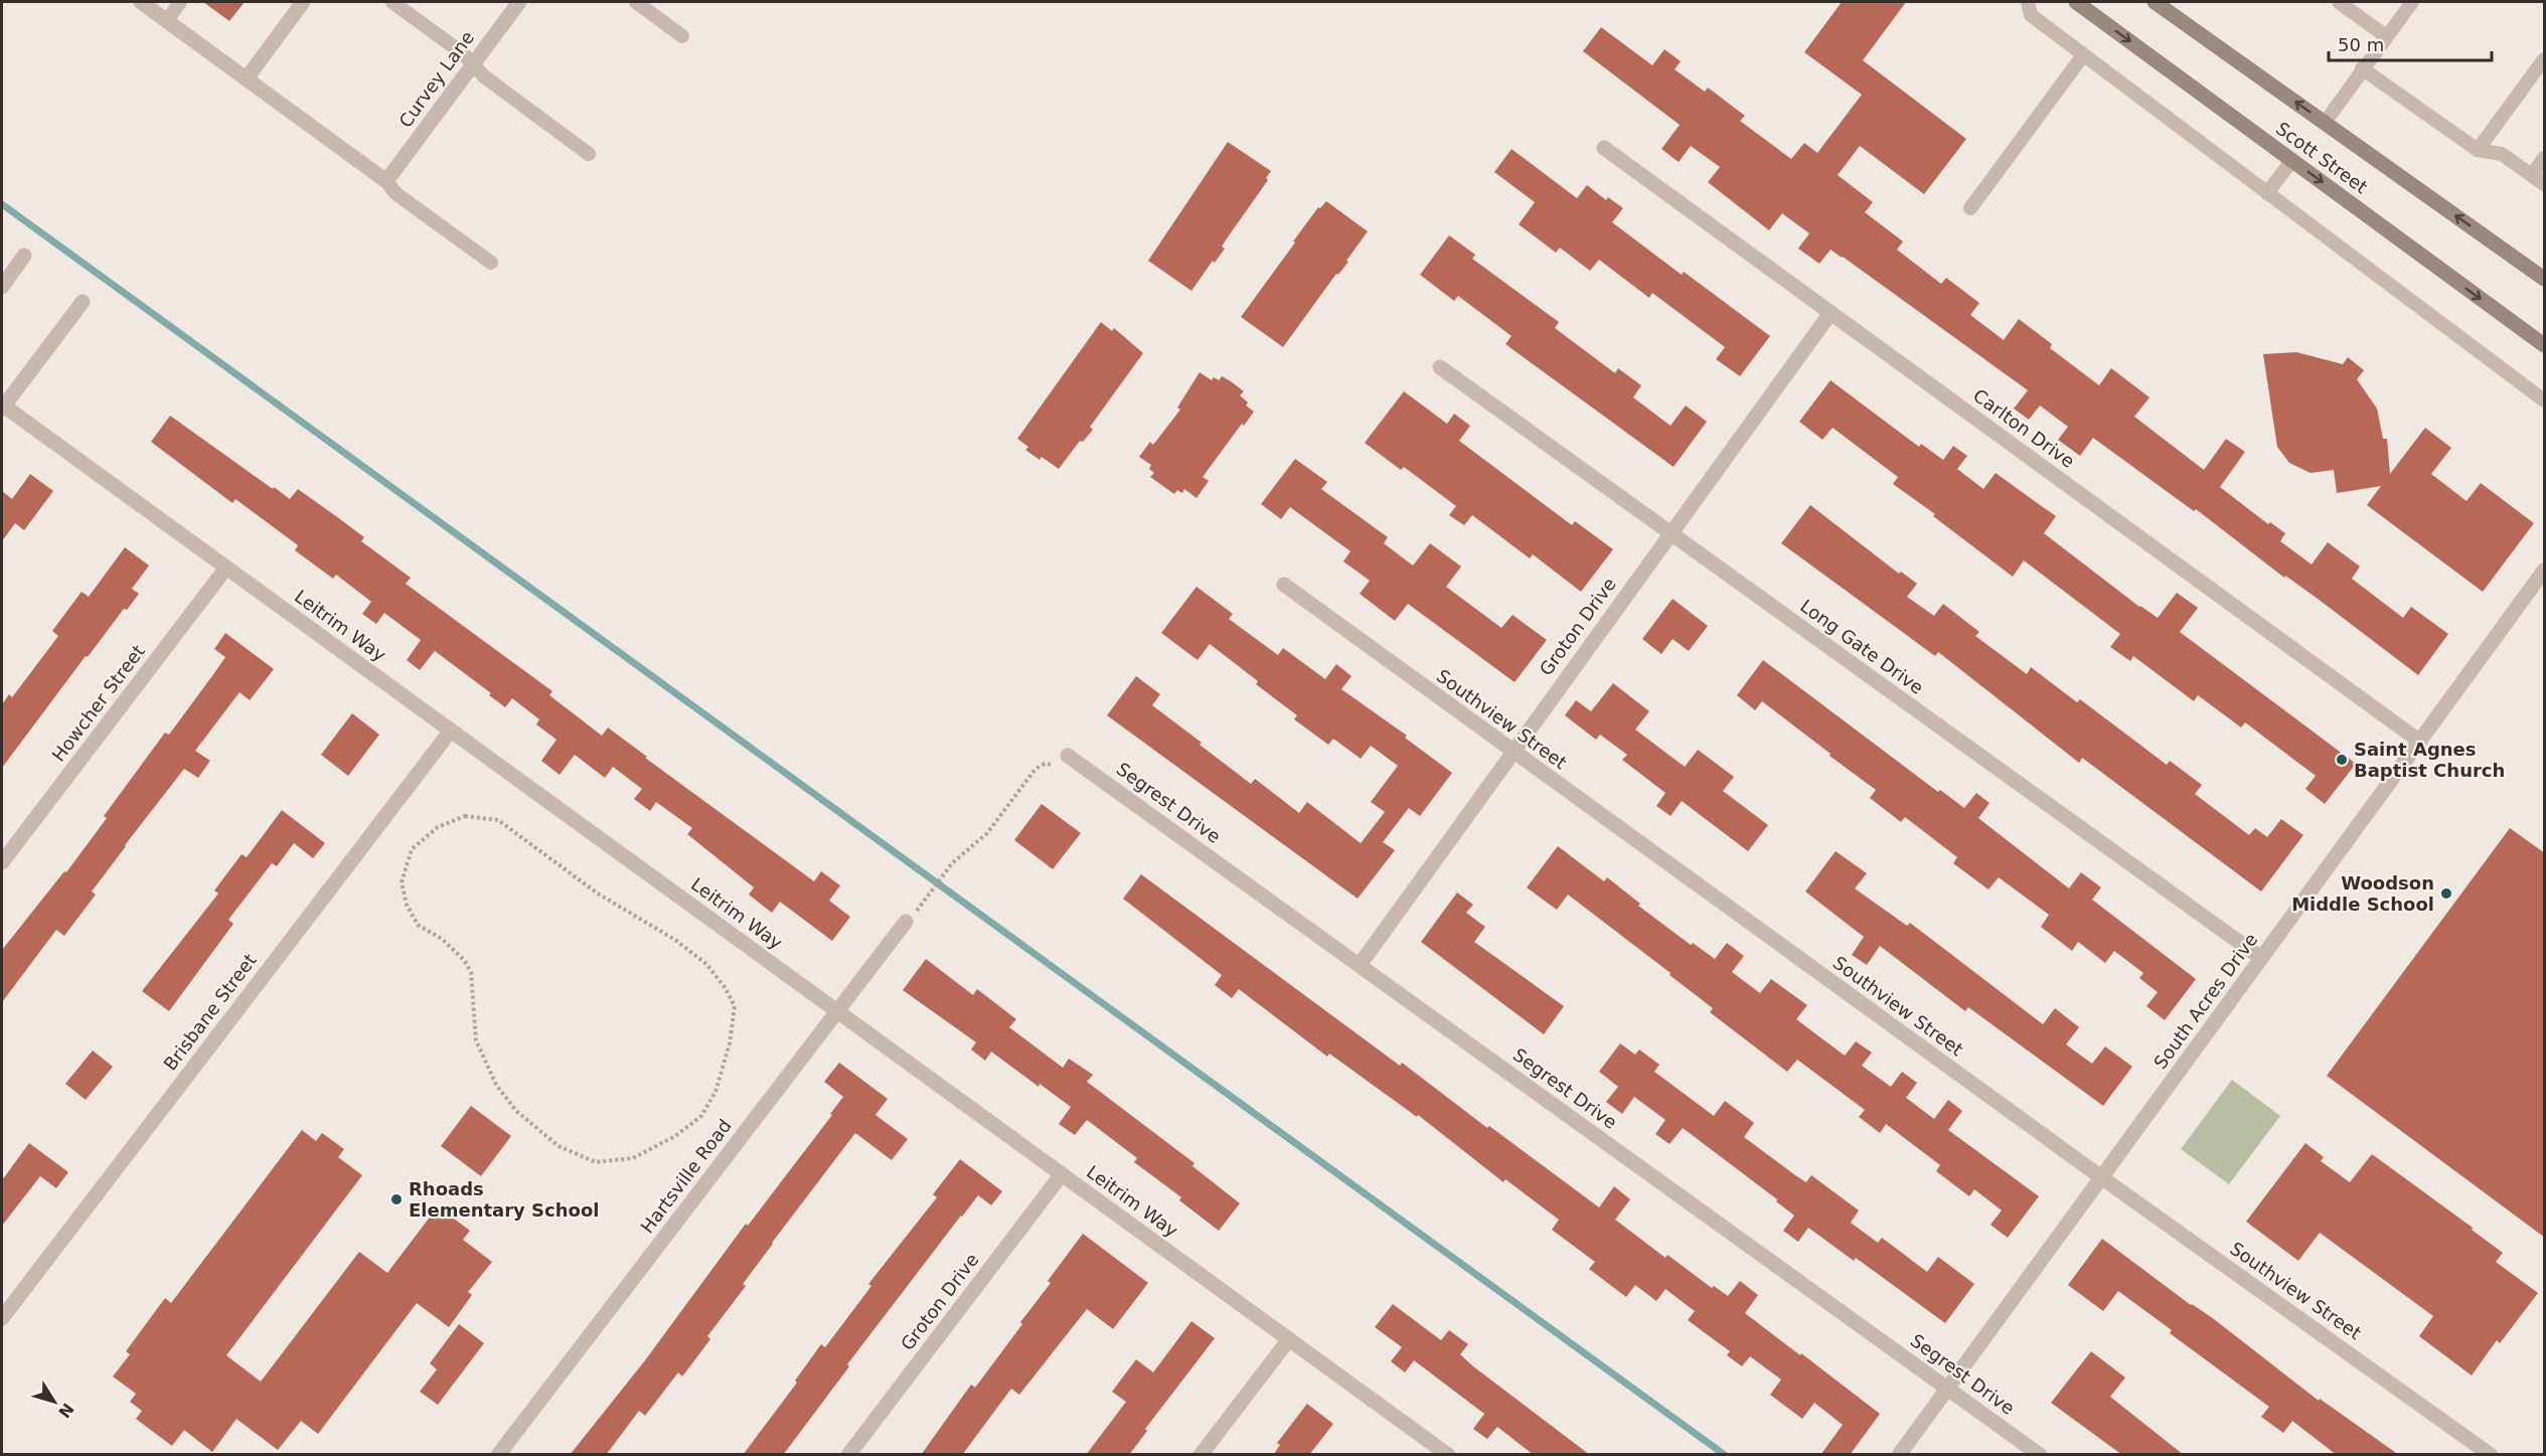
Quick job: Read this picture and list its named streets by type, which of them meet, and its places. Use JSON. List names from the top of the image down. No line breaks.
{"streets":{"main road":["Scott Street"],"street":["Curvey Lane","Carlton Drive","Leitrim Way","Groton Drive","Long Gate Drive","Howcher Street","Southview Street","Segrest Drive","South Acres Drive","Brisbane Street","Hartsville Road"]},"crossings":[["Carlton Drive","Groton Drive"],["Carlton Drive","South Acres Drive"],["Leitrim Way","Groton Drive"],["Leitrim Way","Howcher Street"],["Leitrim Way","Brisbane Street"],["Leitrim Way","Hartsville Road"],["Groton Drive","Long Gate Drive"],["Groton Drive","Southview Street"],["Groton Drive","Segrest Drive"],["Long Gate Drive","South Acres Drive"],["Southview Street","South Acres Drive"],["Segrest Drive","South Acres Drive"]],"places":["Saint Agnes Baptist Church","Woodson Middle School","Rhoads Elementary School"],"scale_bar":"50 m","north":"bottom right"}
